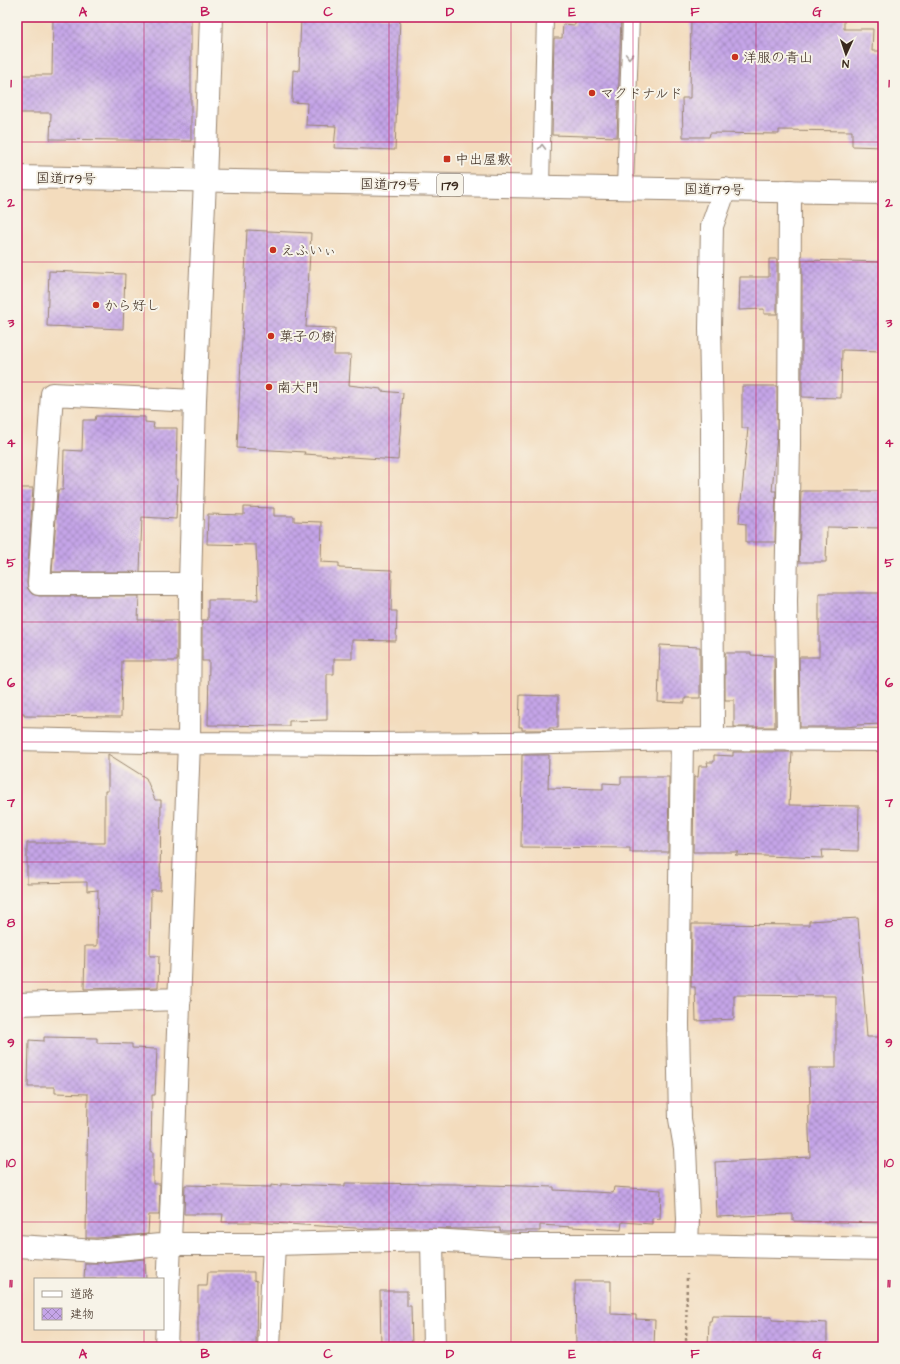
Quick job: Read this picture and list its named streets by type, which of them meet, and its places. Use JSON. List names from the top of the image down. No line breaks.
{"streets":{"main road":["国道179号","179"]},"places":{"other":["洋服の青山","マクドナルド","えふいぃ","から好し","菓子の樹","南大門"],"transit":["中出屋敷"]},"legend":["道路","建物"],"north":"bottom","grid":{"columns":["A","B","C","D","E","F","G"],"rows":["1","2","3","4","5","6","7","8","9","10","11"]}}
